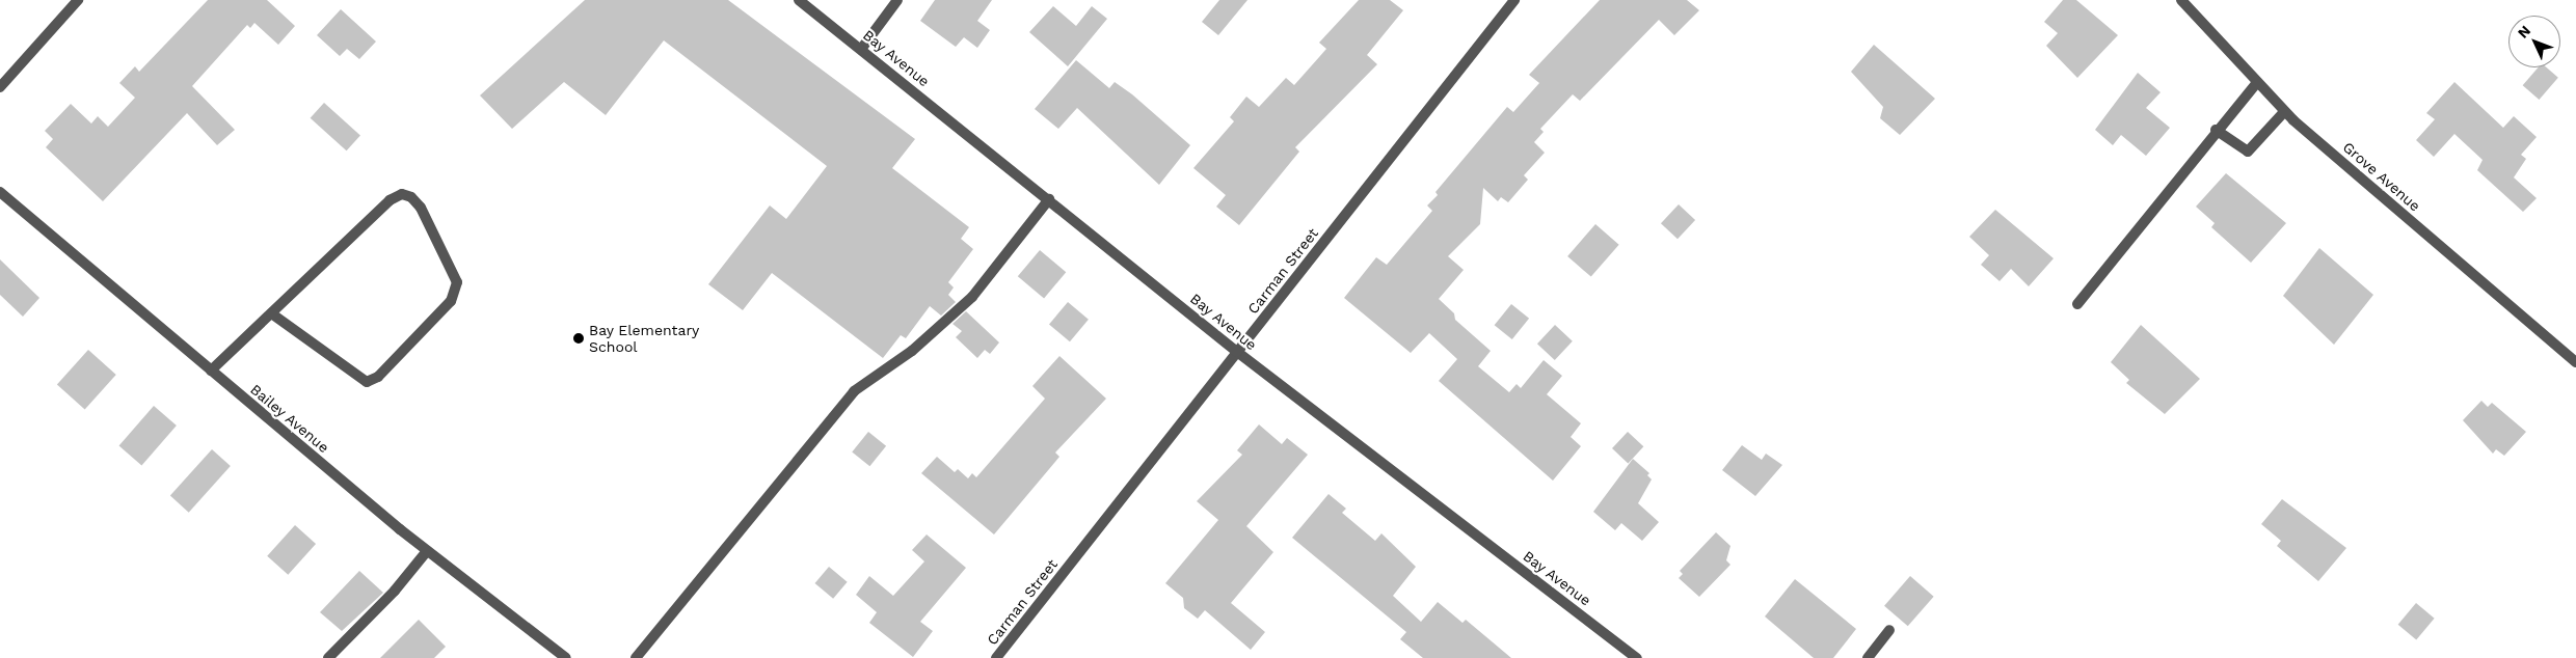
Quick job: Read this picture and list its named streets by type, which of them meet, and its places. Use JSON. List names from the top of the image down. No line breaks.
{"streets":{"street":["Bay Avenue","Grove Avenue","Carman Street","Bailey Avenue"]},"crossings":[["Bay Avenue","Carman Street"]],"places":["Bay Elementary School"],"north":"top left"}
